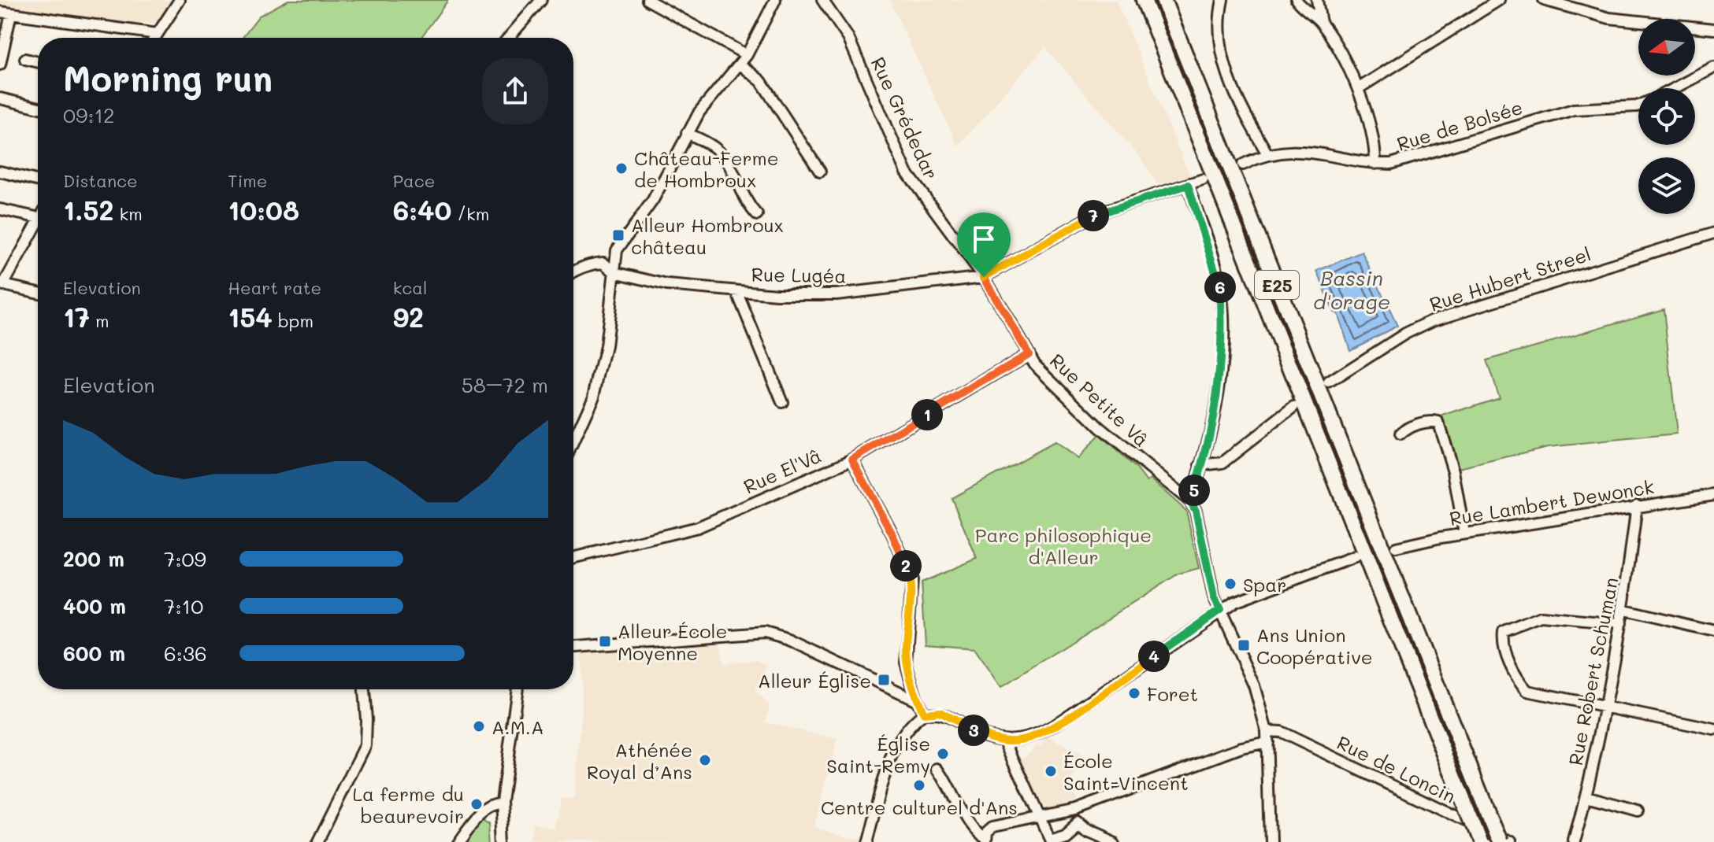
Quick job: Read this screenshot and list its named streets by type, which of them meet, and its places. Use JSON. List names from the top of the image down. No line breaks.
{"streets":{"highway":["E25"],"street":["Rue Grédedar","Rue de Bolsée","Rue Lugéa","Rue Hubert Streel","Rue Petite Vâ","Rue El'Vâ","Rue Lambert Dewonck","Rue Robert Schuman","Rue de Loncin"]},"crossings":[["Rue Grédedar","Rue Lugéa"],["Rue Grédedar","Rue Petite Vâ"],["Rue Lugéa","Rue Petite Vâ"],["Rue Petite Vâ","Rue El'Vâ"],["Rue Lambert Dewonck","Rue Robert Schuman"]],"water":["Bassin d'orage"],"parks":["Parc philosophique d'Alleur"],"places":{"other":["Château-Ferme de Hombroux","Spar","Foret","A.M.A","Église Saint-Remy","Athénée Royal d’Ans","École Saint-Vincent","Centre culturel d'Ans","La ferme du beaurevoir"],"transit":["Alleur Hombroux château","Alleur École Moyenne","Ans Union Coopérative","Alleur Église"]},"north":"left","page":{"heading":["Morning run","09:12"],"stats":[["Distance","1.52 km"],["Time","10:08"],["Pace","6:40 /km"],["Elevation","17 m"],["Heart rate","154 bpm"],["kcal","92"]],"pins":["7","6","1","5","2","4","3"],"chart":["Elevation","58–72 m"],"list":[{"name":"200 m","note":"7:09"},{"name":"400 m","note":"7:10"},{"name":"600 m","note":"6:36"}]}}
